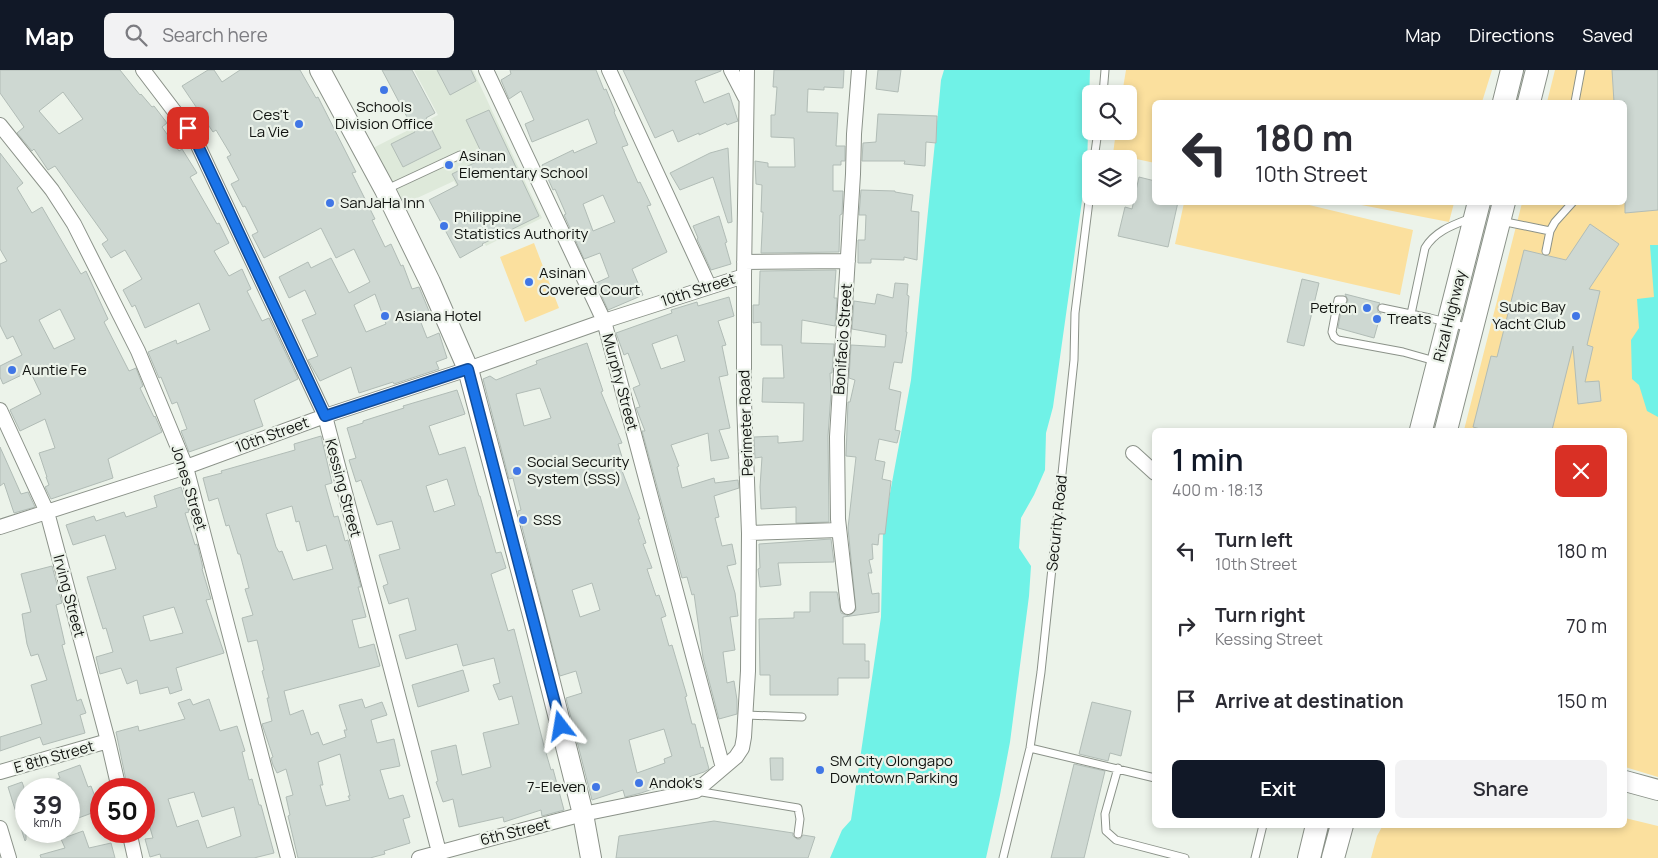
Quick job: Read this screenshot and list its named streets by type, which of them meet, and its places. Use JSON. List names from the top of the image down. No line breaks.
{"streets":{"main road":["Rizal Highway"],"street":["10th Street","Bonifacio Street","Murphy Street","Perimeter Road","Jones Street","Kessing Street","Irving Street","E 8th Street","6th Street"],"lane":["Security Road"]},"crossings":[["10th Street","Bonifacio Street"],["10th Street","Murphy Street"],["10th Street","Perimeter Road"],["10th Street","Jones Street"],["10th Street","Kessing Street"],["10th Street","Irving Street"],["Murphy Street","Perimeter Road"],["Perimeter Road","6th Street"],["Kessing Street","6th Street"],["Irving Street","E 8th Street"]],"places":["Schools Division Office","Ces't La Vie","Asinan Elementary School","SanJaHa Inn","Philippine Statistics Authority","Asinan Covered Court","Petron","Asiana Hotel","Subic Bay Yacht Club","Treats","Auntie Fe","Social Security System (SSS)","SSS","SM City Olongapo Downtown Parking","Andok's","7-Eleven"],"page":{"header":"Map","search":"Search here","nav":["Map","Directions","Saved"],"turn":["180 m","10th Street"],"heading":["1 min","400 m · 18:13"],"list":[{"name":"Turn left","note":"10th Street","value":"180 m"},{"name":"Turn right","note":"Kessing Street","value":"70 m"},{"name":"Arrive at destination","value":"150 m"}],"buttons":["Exit","Share"],"speed":"39 km/h","limit":"50"}}
